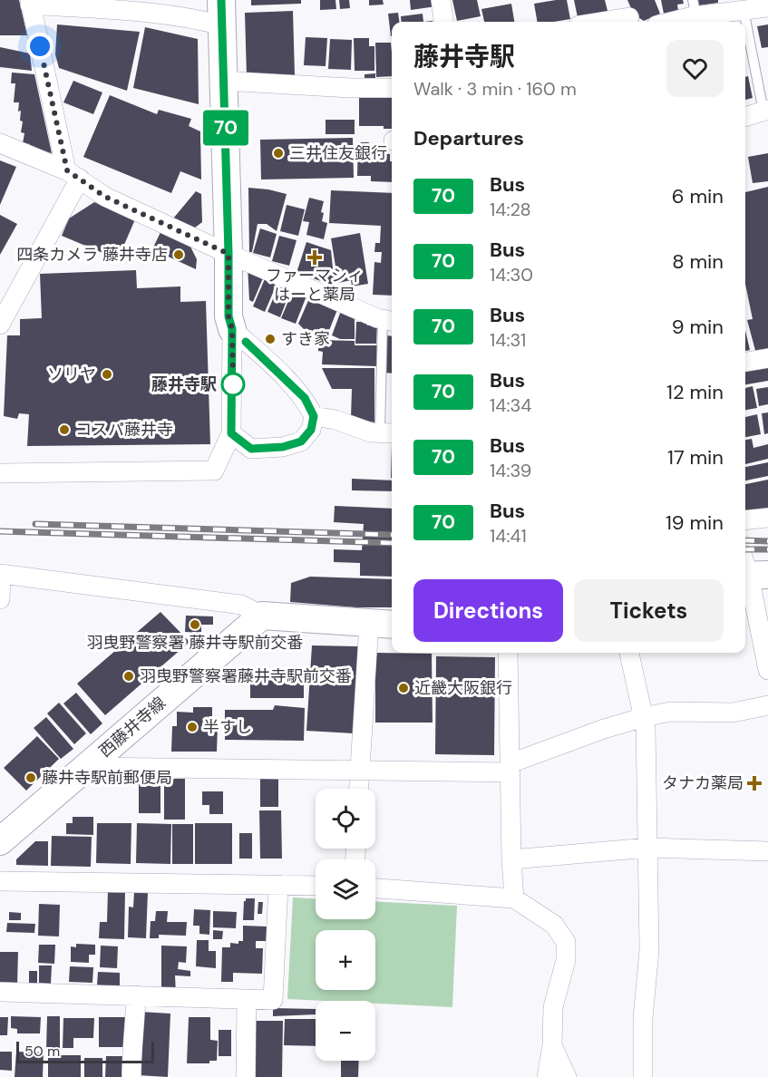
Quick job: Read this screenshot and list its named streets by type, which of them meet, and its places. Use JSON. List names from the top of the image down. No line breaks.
{"streets":{"main road":["西藤井寺線"]},"places":{"other":["三井住友銀行","四条カメラ 藤井寺店","すき家","ソリヤ","藤井寺駅","コスパ藤井寺","羽曳野警察署 藤井寺駅前交番","羽曳野警察署藤井寺駅前交番","近畿大阪銀行","半すし","藤井寺駅前郵便局"],"health":["ファーマシィ はーと薬局","タナカ薬局"]},"lines":["bus line 70"],"scale_bar":"50 m","page":{"on_map":"70","heading":[["藤井寺駅","Walk · 3 min · 160 m"],"Departures"],"list":[{"mark":"70","name":"Bus","note":"14:28","value":"6 min"},{"mark":"70","name":"Bus","note":"14:30","value":"8 min"},{"mark":"70","name":"Bus","note":"14:31","value":"9 min"},{"mark":"70","name":"Bus","note":"14:34","value":"12 min"},{"mark":"70","name":"Bus","note":"14:39","value":"17 min"},{"mark":"70","name":"Bus","note":"14:41","value":"19 min"}],"buttons":["Directions","Tickets"],"map_buttons":["+","−"],"scale":"50 m"}}
